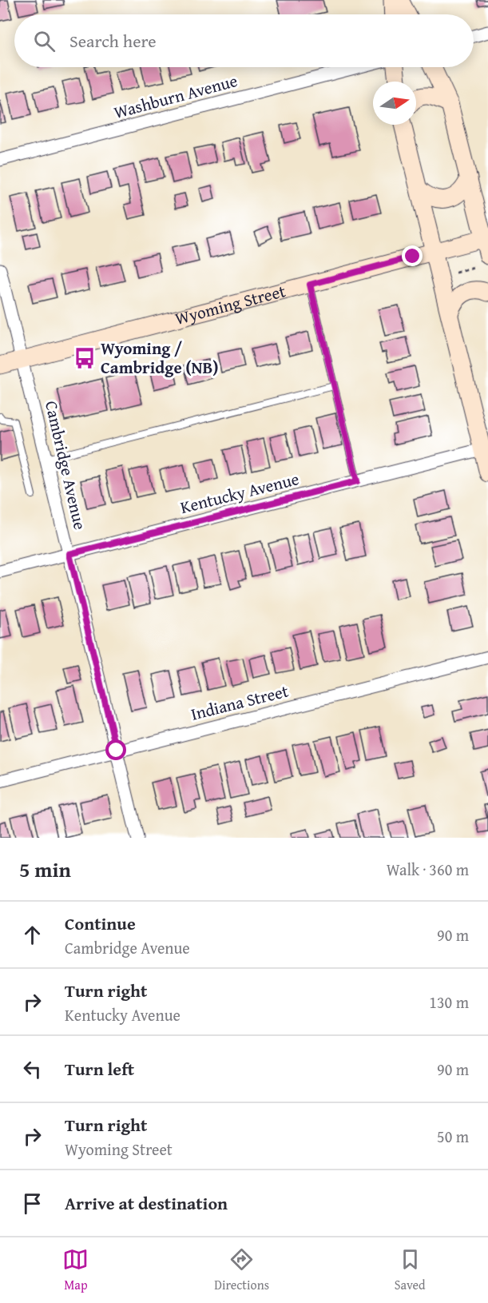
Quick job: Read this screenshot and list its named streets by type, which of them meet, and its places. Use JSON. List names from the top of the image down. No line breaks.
{"streets":{"main road":["Wyoming Street"],"street":["Washburn Avenue","Cambridge Avenue","Kentucky Avenue","Indiana Street"]},"crossings":[["Wyoming Street","Cambridge Avenue"],["Cambridge Avenue","Kentucky Avenue"],["Cambridge Avenue","Indiana Street"]],"places":{"bus stop":["Wyoming / Cambridge (NB)"]},"north":"right","page":{"search":"Search here","heading":["5 min","Walk · 360 m"],"list":[["Continue","Cambridge Avenue","90 m"],["Turn right","Kentucky Avenue","130 m"],["Turn left","90 m"],["Turn right","Wyoming Street","50 m"],"Arrive at destination"],"nav":["Map","Directions","Saved"]}}
